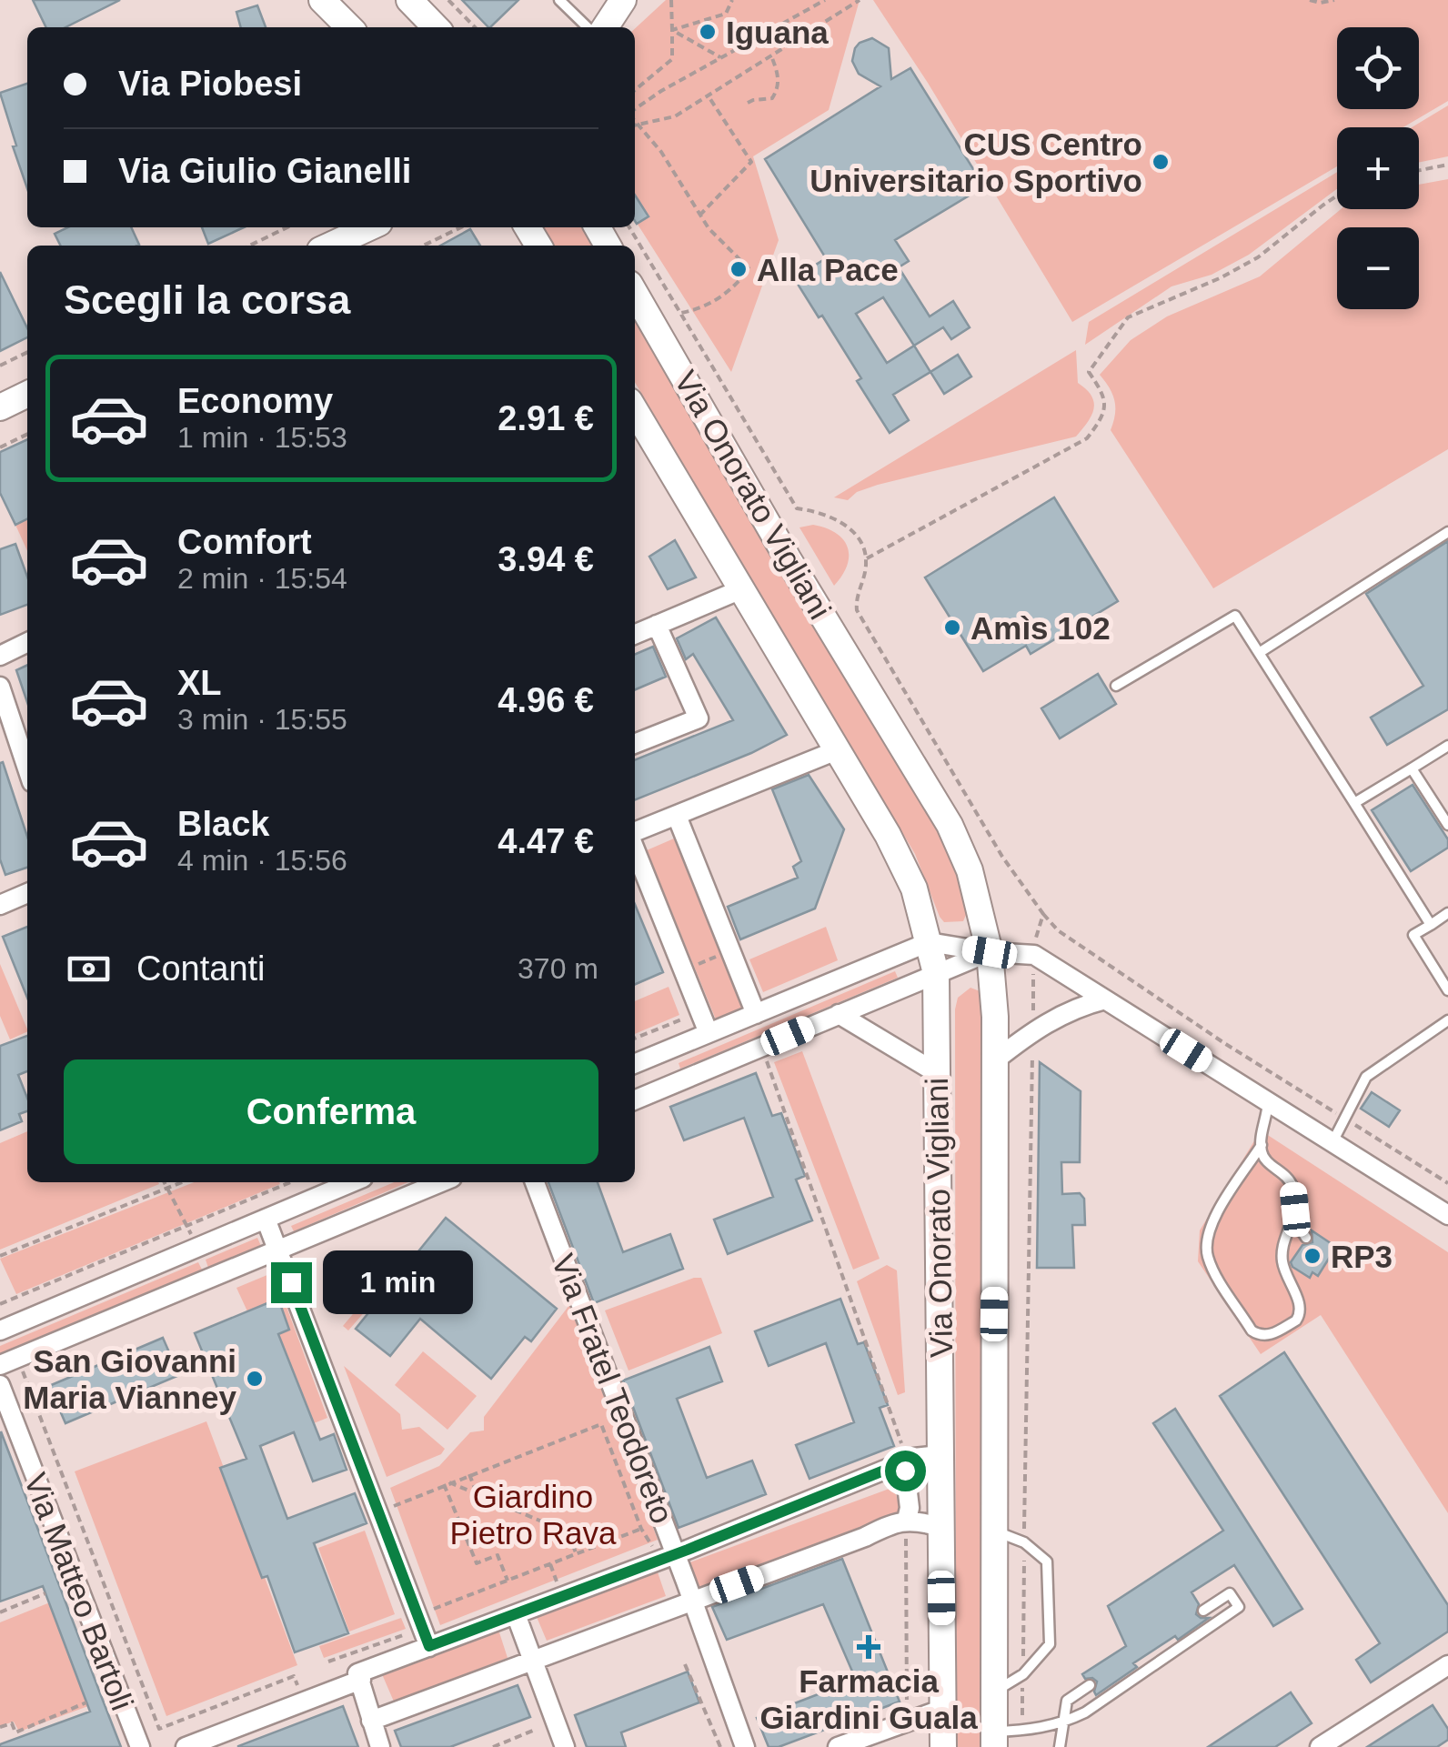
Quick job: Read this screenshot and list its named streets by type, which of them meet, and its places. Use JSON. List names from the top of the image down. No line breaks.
{"streets":{"main road":["Via Onorato Vigliani"],"street":["Via Fratel Teodoreto","Via Matteo Bartoli"]},"parks":["Giardino Pietro Rava"],"places":{"other":["Iguana","CUS Centro Universitario Sportivo","Alla Pace","Amìs 102","RP3","San Giovanni Maria Vianney"],"health":["Farmacia Giardini Guala"]},"page":{"map_buttons":["+","−"],"banner":["Via Piobesi","Via Giulio Gianelli"],"heading":"Scegli la corsa","list":[{"name":"Economy","note":"1 min · 15:53","value":"2.91 €"},{"name":"Comfort","note":"2 min · 15:54","value":"3.94 €"},{"name":"XL","note":"3 min · 15:55","value":"4.96 €"},{"name":"Black","note":"4 min · 15:56","value":"4.47 €"}],"pay":["Contanti","370 m"],"buttons":"Conferma","bubble":"1 min"}}
